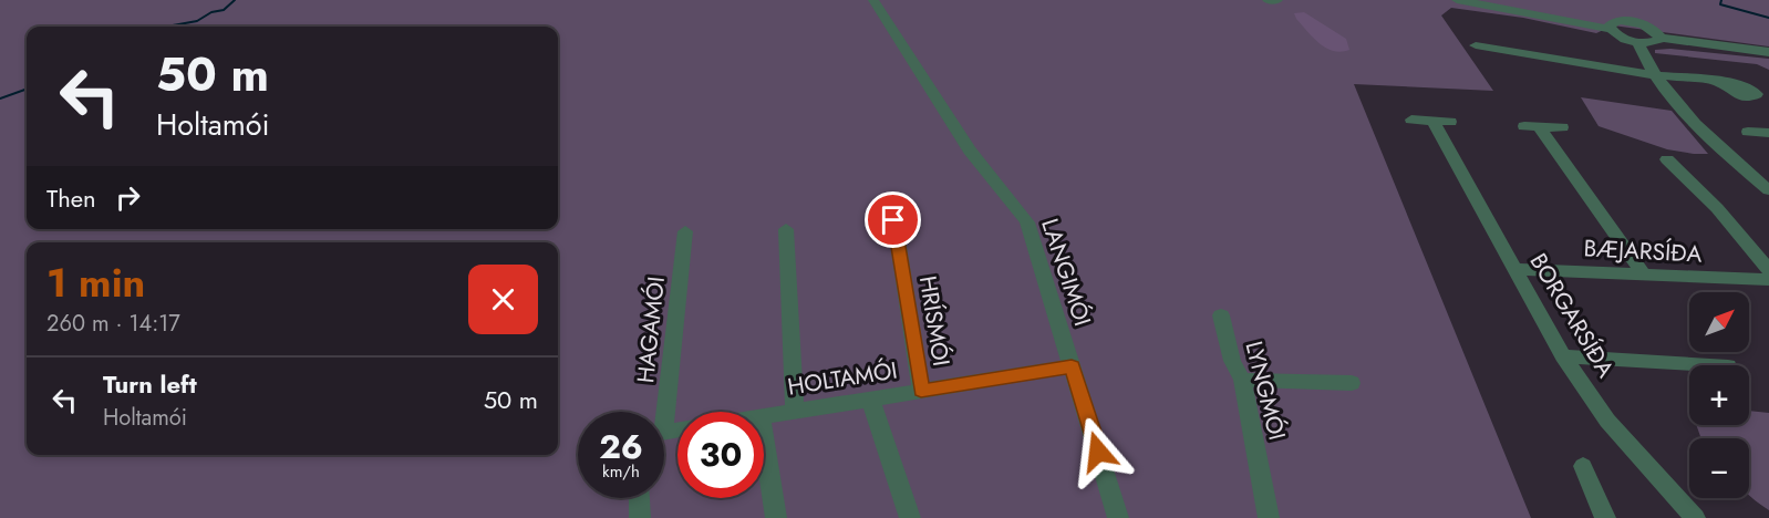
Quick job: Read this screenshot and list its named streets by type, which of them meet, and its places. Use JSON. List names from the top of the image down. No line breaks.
{"streets":{"street":["BÆJARSÍÐA","LANGIMÓI","BORGARSÍÐA","HRÍSMÓI","HAGAMÓI","HOLTAMÓI","LYNGMÓI"]},"crossings":[["BÆJARSÍÐA","BORGARSÍÐA"],["LANGIMÓI","HOLTAMÓI"],["HRÍSMÓI","HOLTAMÓI"]],"north":"top right","page":{"turn":["50 m","Holtamói"],"then":"Then","heading":["1 min","260 m · 14:17"],"map_buttons":["+","−"],"list":[{"name":"Turn left","note":"Holtamói","value":"50 m"}],"speed":"26 km/h","limit":"30"}}
